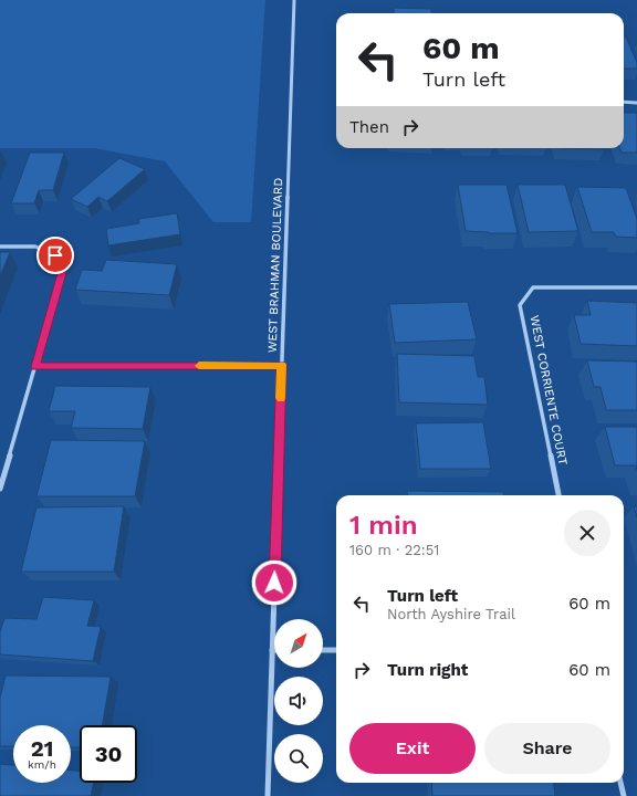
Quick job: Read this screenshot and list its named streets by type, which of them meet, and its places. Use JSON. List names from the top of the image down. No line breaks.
{"streets":{"street":["WEST BRAHMAN BOULEVARD","WEST CORRIENTE COURT"]},"north":"top right","page":{"turn":["60 m","Turn left"],"then":"Then","heading":["1 min","160 m · 22:51"],"list":[{"name":"Turn left","note":"North Ayshire Trail","value":"60 m"},{"name":"Turn right","value":"60 m"}],"buttons":["Exit","Share"],"speed":"21 km/h","limit":"30"}}
